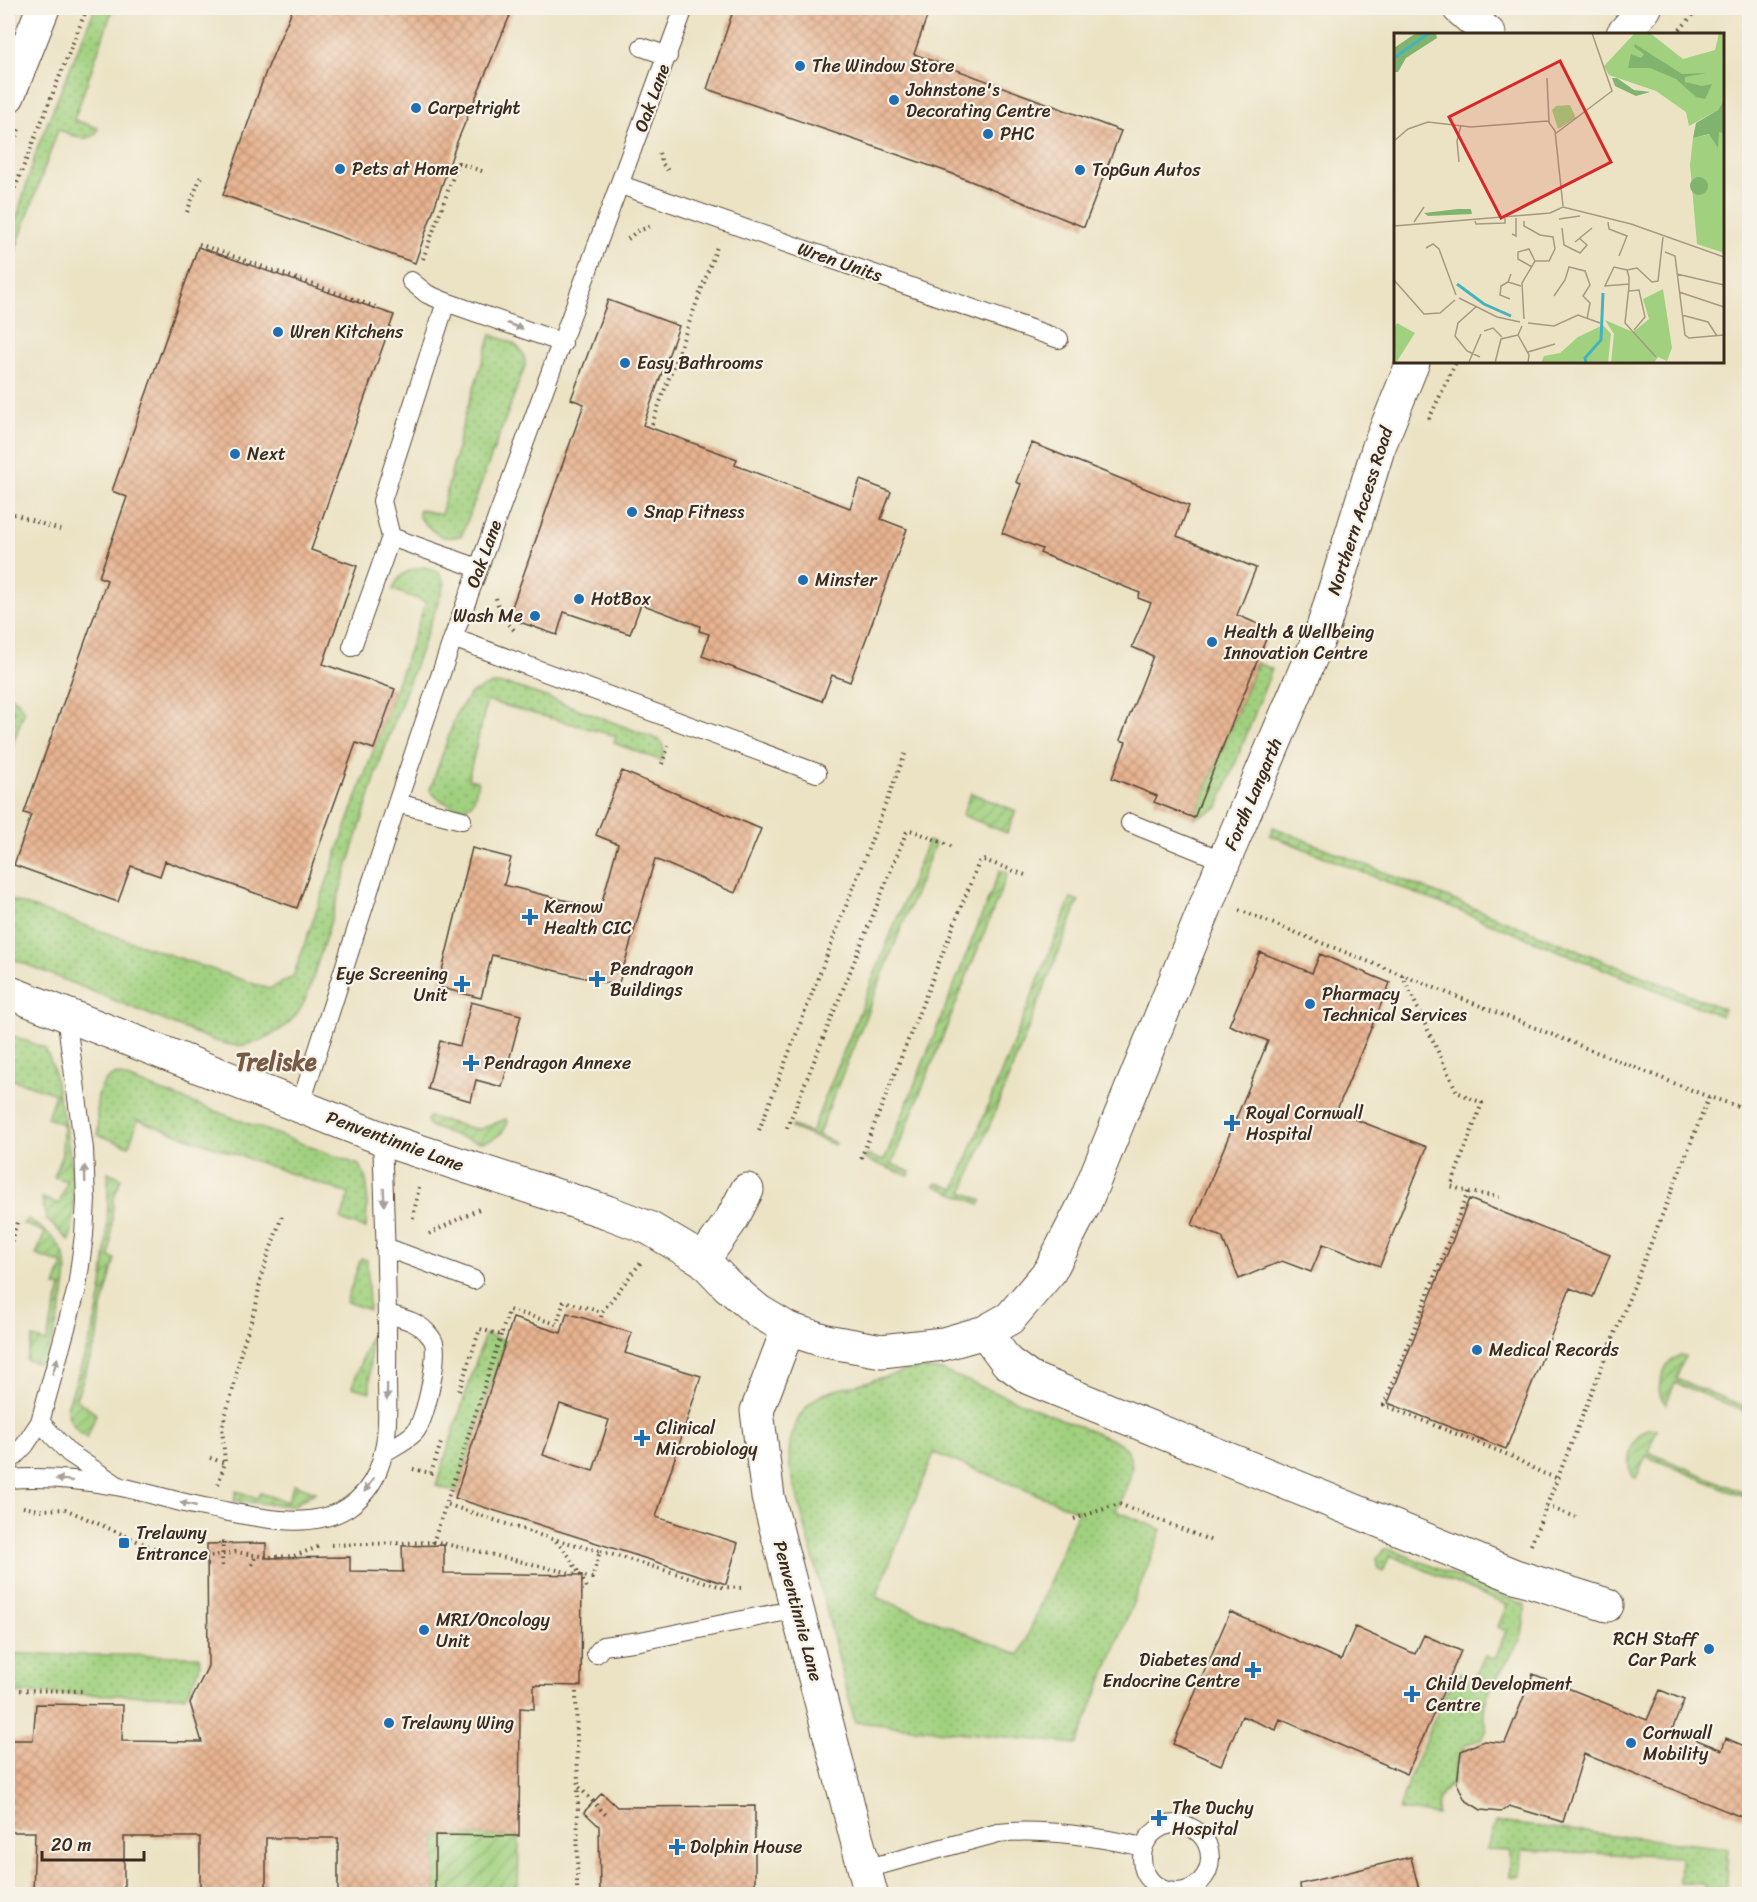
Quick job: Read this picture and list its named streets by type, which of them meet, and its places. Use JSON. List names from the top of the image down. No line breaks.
{"streets":{"main road":["Northern Access Road","Fordh Langarth","Penventinnie Lane"],"lane":["Oak Lane","Wren Units"]},"crossings":[["Oak Lane","Wren Units"],["Oak Lane","Penventinnie Lane"],["Northern Access Road","Fordh Langarth"],["Fordh Langarth","Penventinnie Lane"]],"districts":["Treliske"],"places":{"other":["The Window Store","Johnstone's Decorating Centre","Carpetright","PHC","Pets at Home","TopGun Autos","Wren Kitchens","Easy Bathrooms","Next","Snap Fitness","Minster","HotBox","Wash Me","Health & Wellbeing Innovation Centre","Pharmacy Technical Services","Medical Records","MRI/Oncology Unit","RCH Staff Car Park","Trelawny Wing","Cornwall Mobility"],"health":["Kernow Health CIC","Pendragon Buildings","Eye Screening Unit","Pendragon Annexe","Royal Cornwall Hospital","Clinical Microbiology","Diabetes and Endocrine Centre","Child Development Centre","The Duchy Hospital","Dolphin House"],"transit":["Trelawny Entrance"]},"scale_bar":"20 m"}
